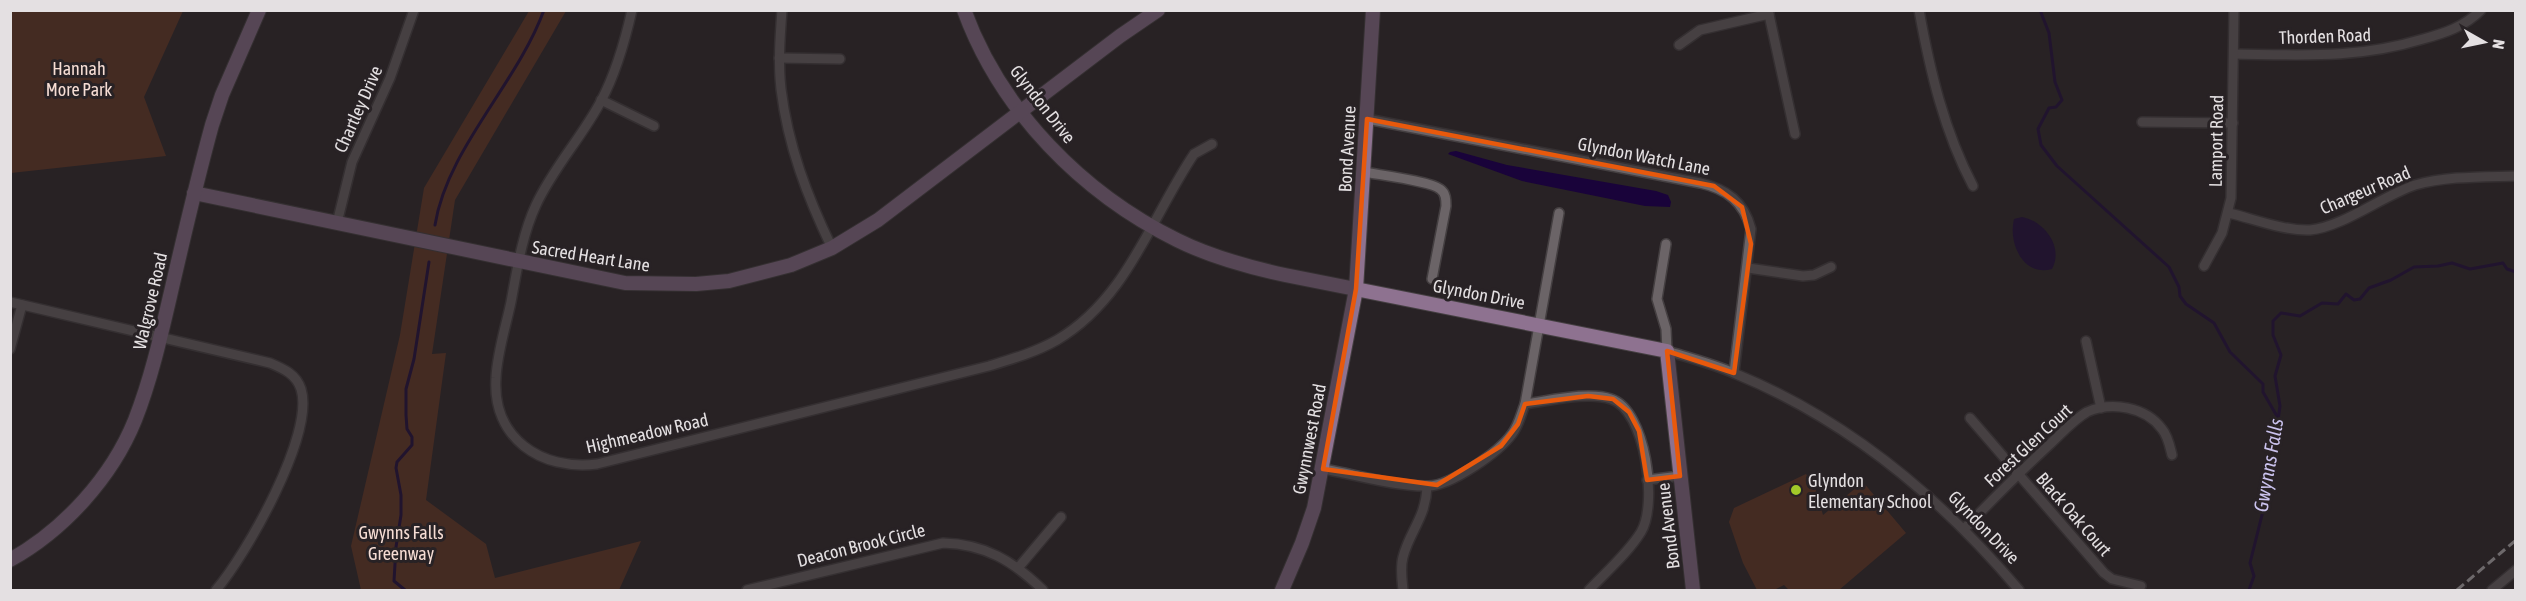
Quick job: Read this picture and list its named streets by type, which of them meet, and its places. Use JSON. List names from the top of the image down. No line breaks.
{"streets":{"street":["Thorden Road","Glyndon Drive","Chartley Drive","Lamport Road","Bond Avenue","Glyndon Watch Lane","Chargeur Road","Sacred Heart Lane","Walgrove Road","Highmeadow Road","Gwynnwest Road","Forest Glen Court","Black Oak Court","Deacon Brook Circle"]},"crossings":[["Thorden Road","Lamport Road"],["Glyndon Drive","Bond Avenue"],["Glyndon Drive","Glyndon Watch Lane"],["Glyndon Drive","Sacred Heart Lane"],["Glyndon Drive","Highmeadow Road"],["Glyndon Drive","Gwynnwest Road"],["Glyndon Drive","Forest Glen Court"],["Chartley Drive","Sacred Heart Lane"],["Lamport Road","Chargeur Road"],["Bond Avenue","Glyndon Watch Lane"],["Bond Avenue","Gwynnwest Road"],["Sacred Heart Lane","Walgrove Road"],["Sacred Heart Lane","Highmeadow Road"],["Forest Glen Court","Black Oak Court"]],"water":["Gwynns Falls"],"parks":["Hannah More Park","Gwynns Falls Greenway"],"places":["Glyndon Elementary School"],"north":"right"}
